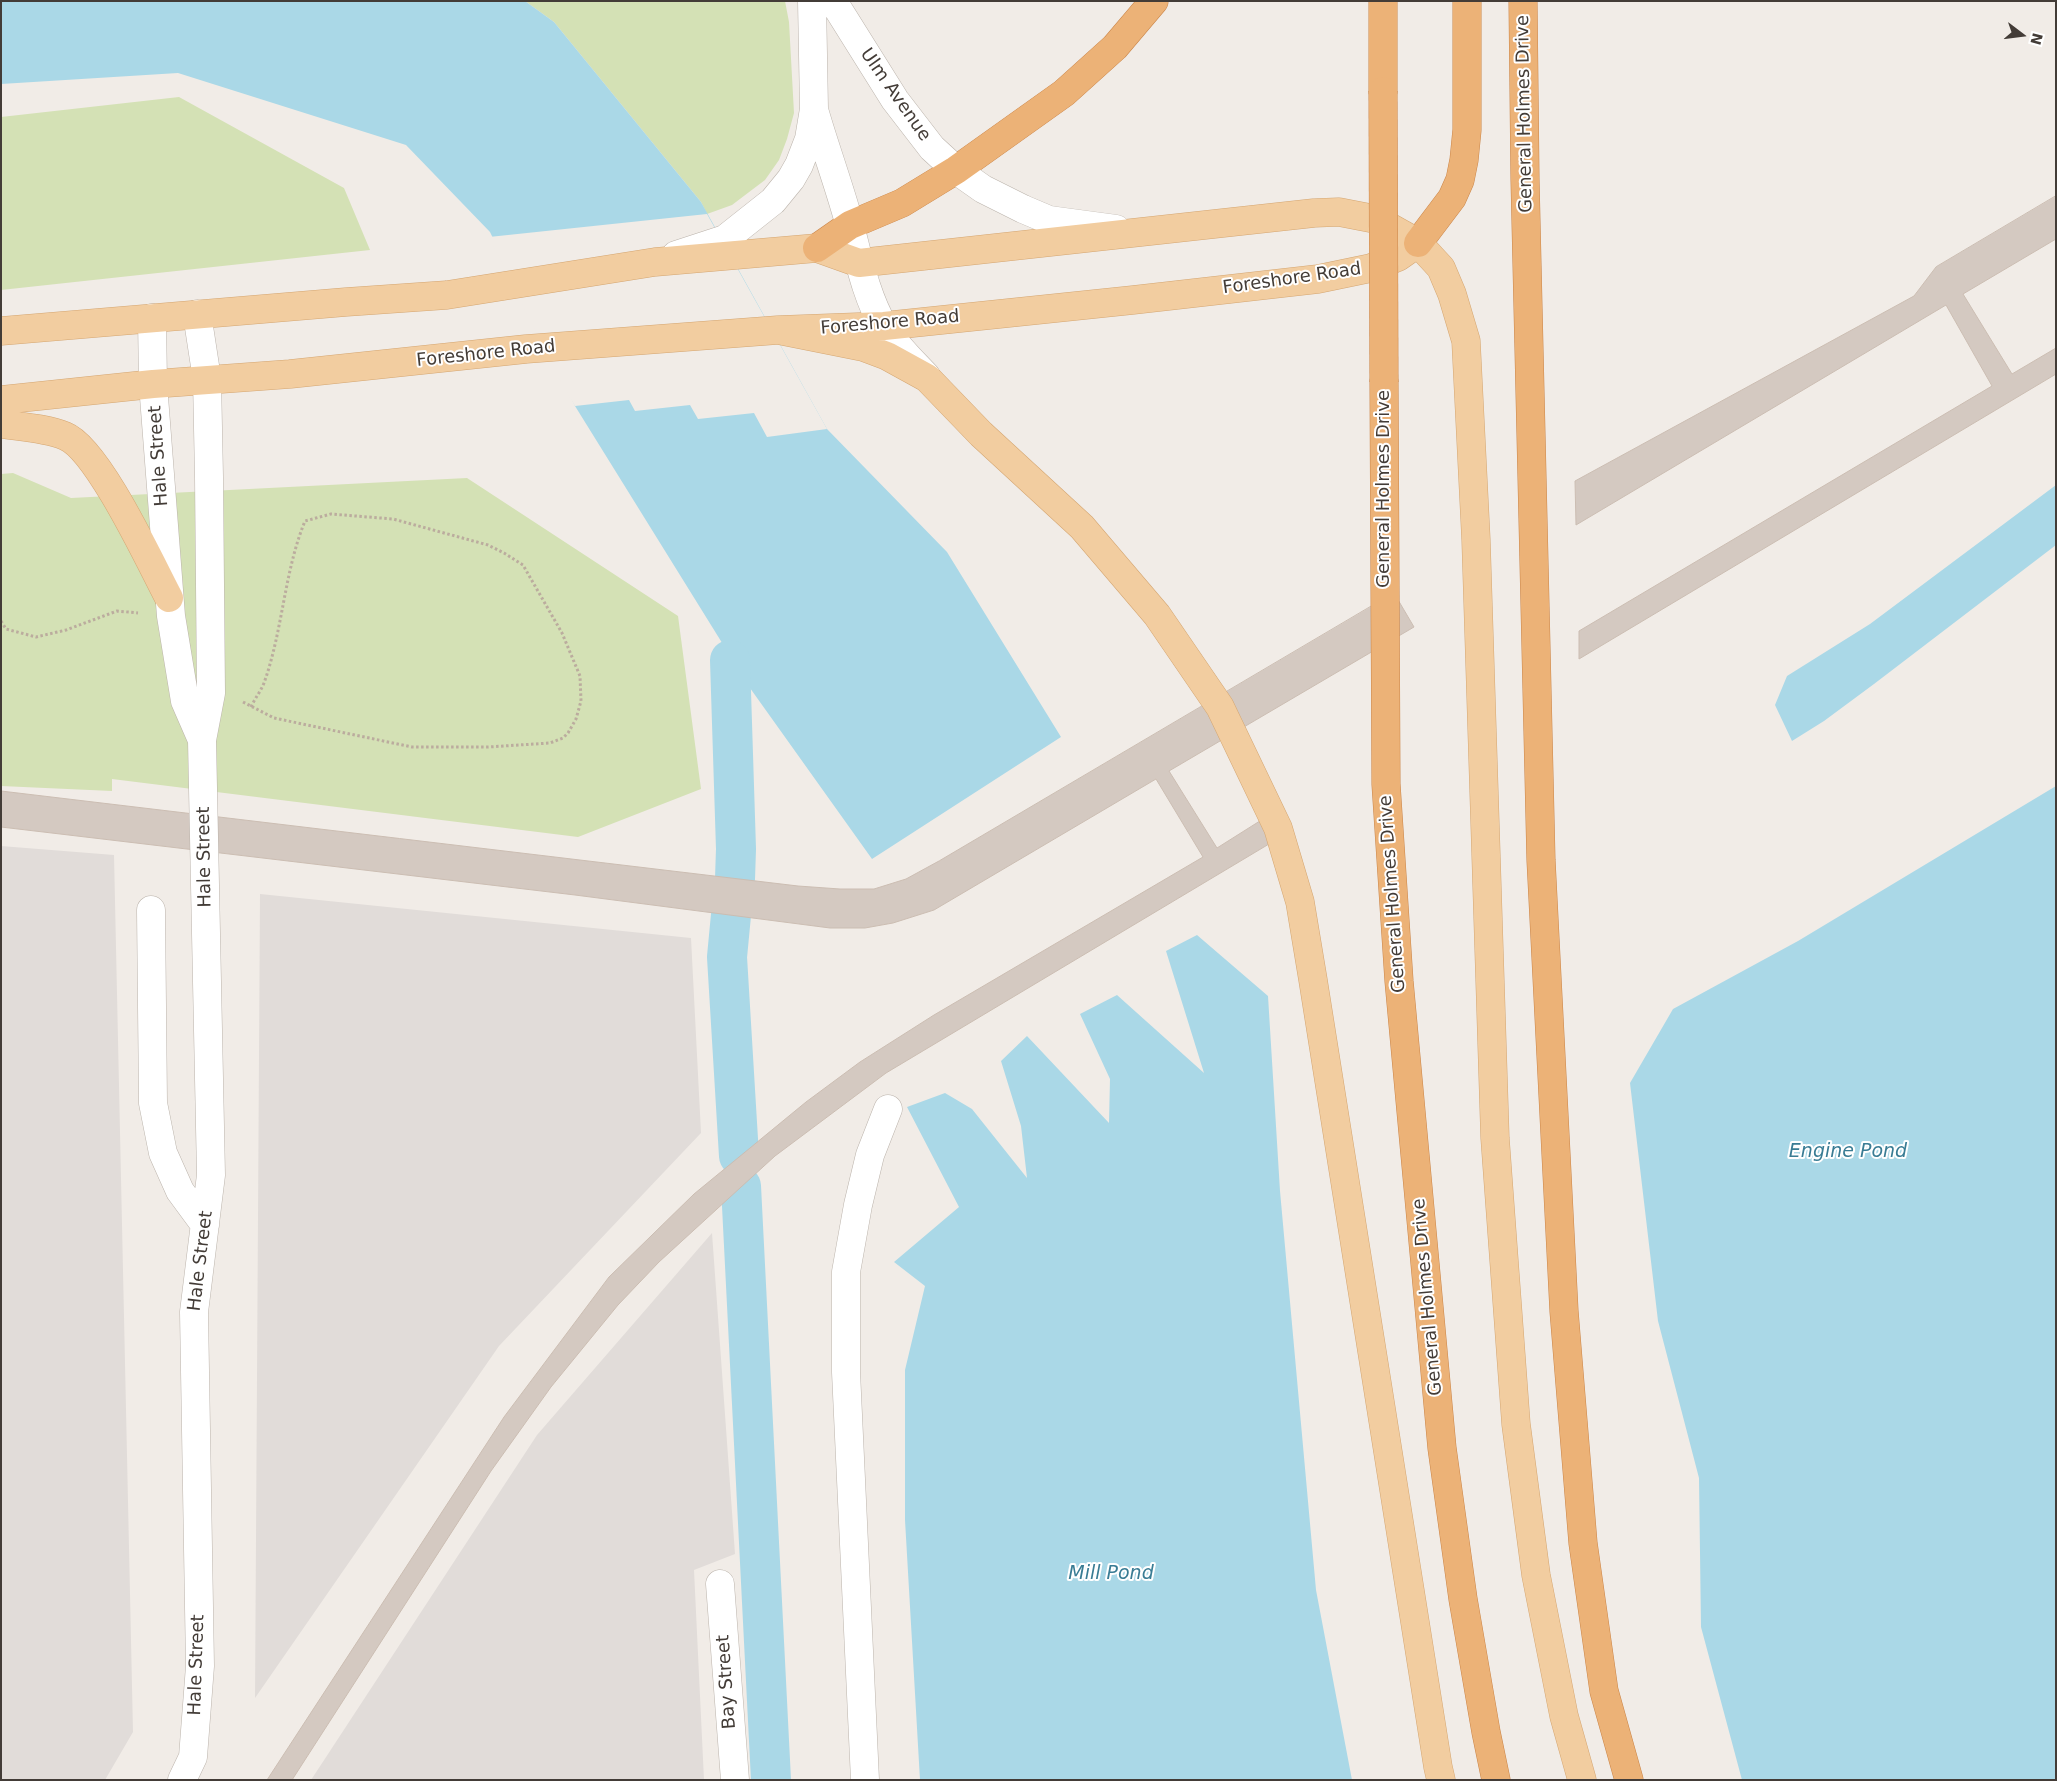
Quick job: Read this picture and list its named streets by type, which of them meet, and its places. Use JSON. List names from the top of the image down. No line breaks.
{"streets":{"highway":["General Holmes Drive"],"main road":["Foreshore Road"],"street":["Ulm Avenue","Hale Street","Bay Street"]},"crossings":[["Foreshore Road","Hale Street"]],"water":["Engine Pond","Mill Pond"],"north":"right"}
